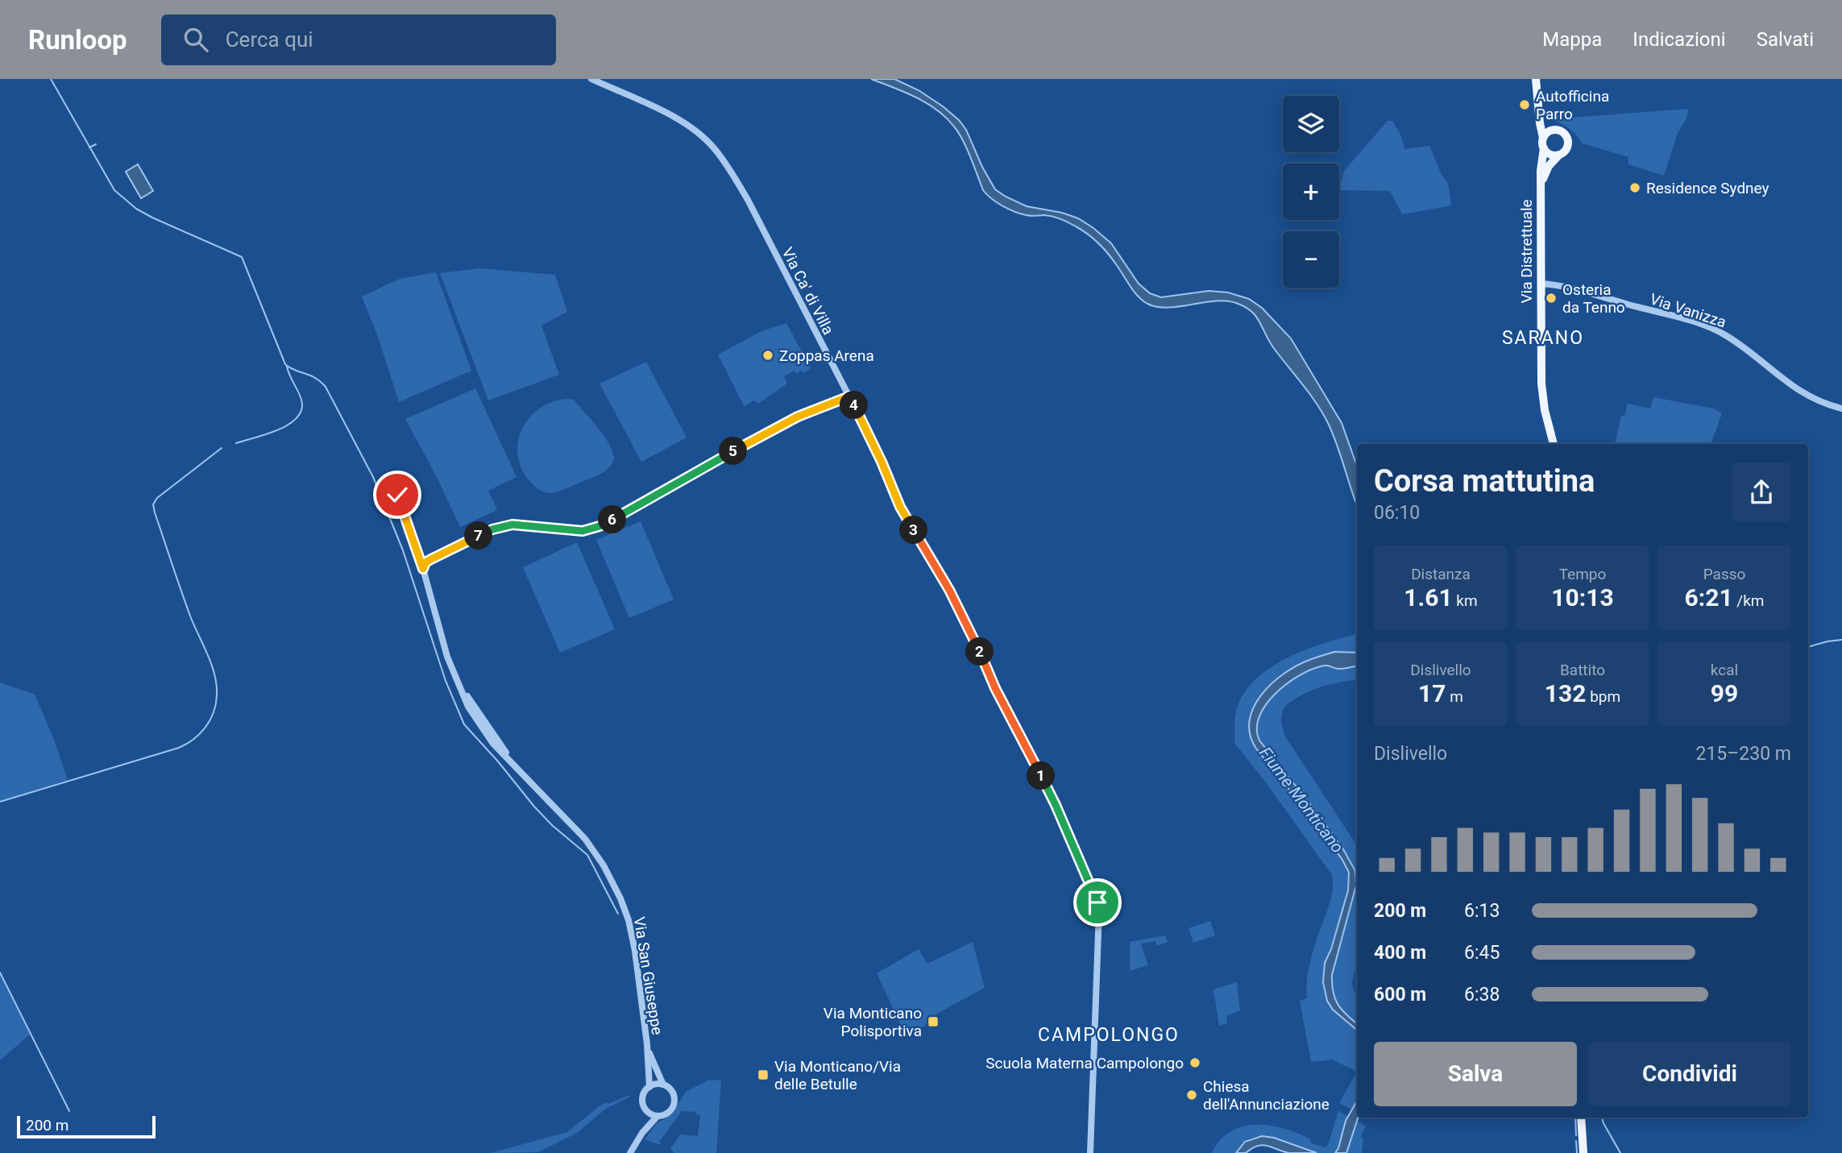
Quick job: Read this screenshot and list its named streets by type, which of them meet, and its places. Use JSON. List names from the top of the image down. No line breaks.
{"streets":{"main road":["Via Distrettuale"],"street":["Via Ca' di Villa","Via Vanizza","Via San Giuseppe"]},"crossings":[["Via Distrettuale","Via Vanizza"]],"districts":["SARANO","CAMPOLONGO"],"water":["Fiume Monticano"],"places":{"other":["Autofficina Parro","Residence Sydney","Osteria da Tenno","Zoppas Arena","Scuola Materna Campolongo","Chiesa dell'Annunciazione"],"transit":["Via Monticano Polisportiva","Via Monticano/Via delle Betulle"]},"scale_bar":"200 m","page":{"header":"Runloop","search":"Cerca qui","nav":["Mappa","Indicazioni","Salvati"],"map_buttons":["+","−"],"pins":["4","5","6","3","7","2","1"],"heading":["Corsa mattutina","06:10"],"stats":[["Distanza","1.61 km"],["Tempo","10:13"],["Passo","6:21 /km"],["Dislivello","17 m"],["Battito","132 bpm"],["kcal","99"]],"chart":["Dislivello","215–230 m"],"list":[{"name":"200 m","note":"6:13"},{"name":"400 m","note":"6:45"},{"name":"600 m","note":"6:38"}],"buttons":["Salva","Condividi"],"scale":"200 m"}}
